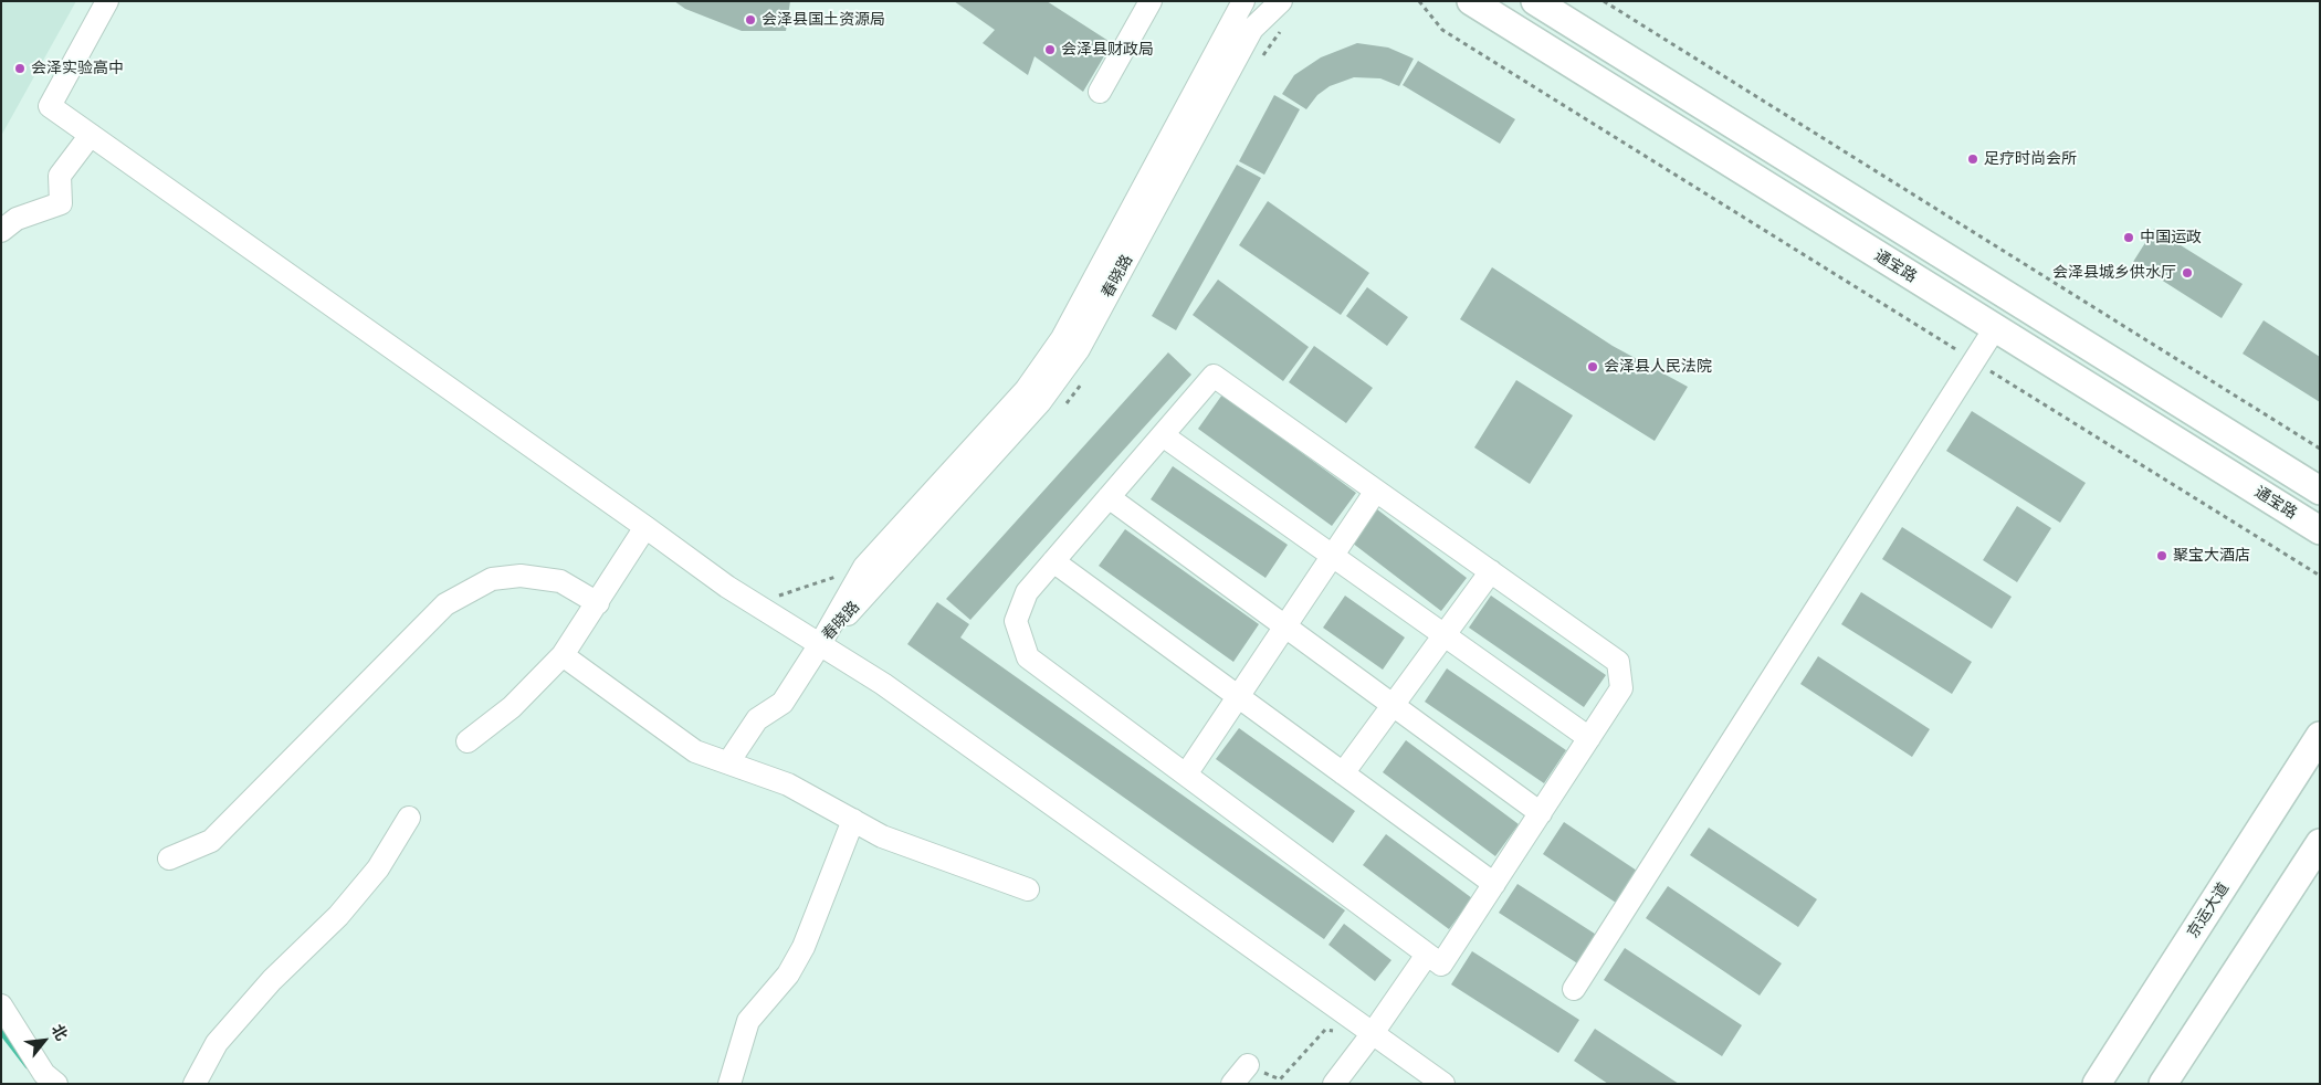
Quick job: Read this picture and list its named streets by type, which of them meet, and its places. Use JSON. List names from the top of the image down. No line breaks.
{"streets":{"main road":["通宝路","京运大道"],"street":["春晓路"]},"places":["会泽县国土资源局","会泽县财政局","会泽实验高中","足疗时尚会所","中国运政","会泽县城乡供水厅","会泽县人民法院","聚宝大酒店"],"north":"top right"}
